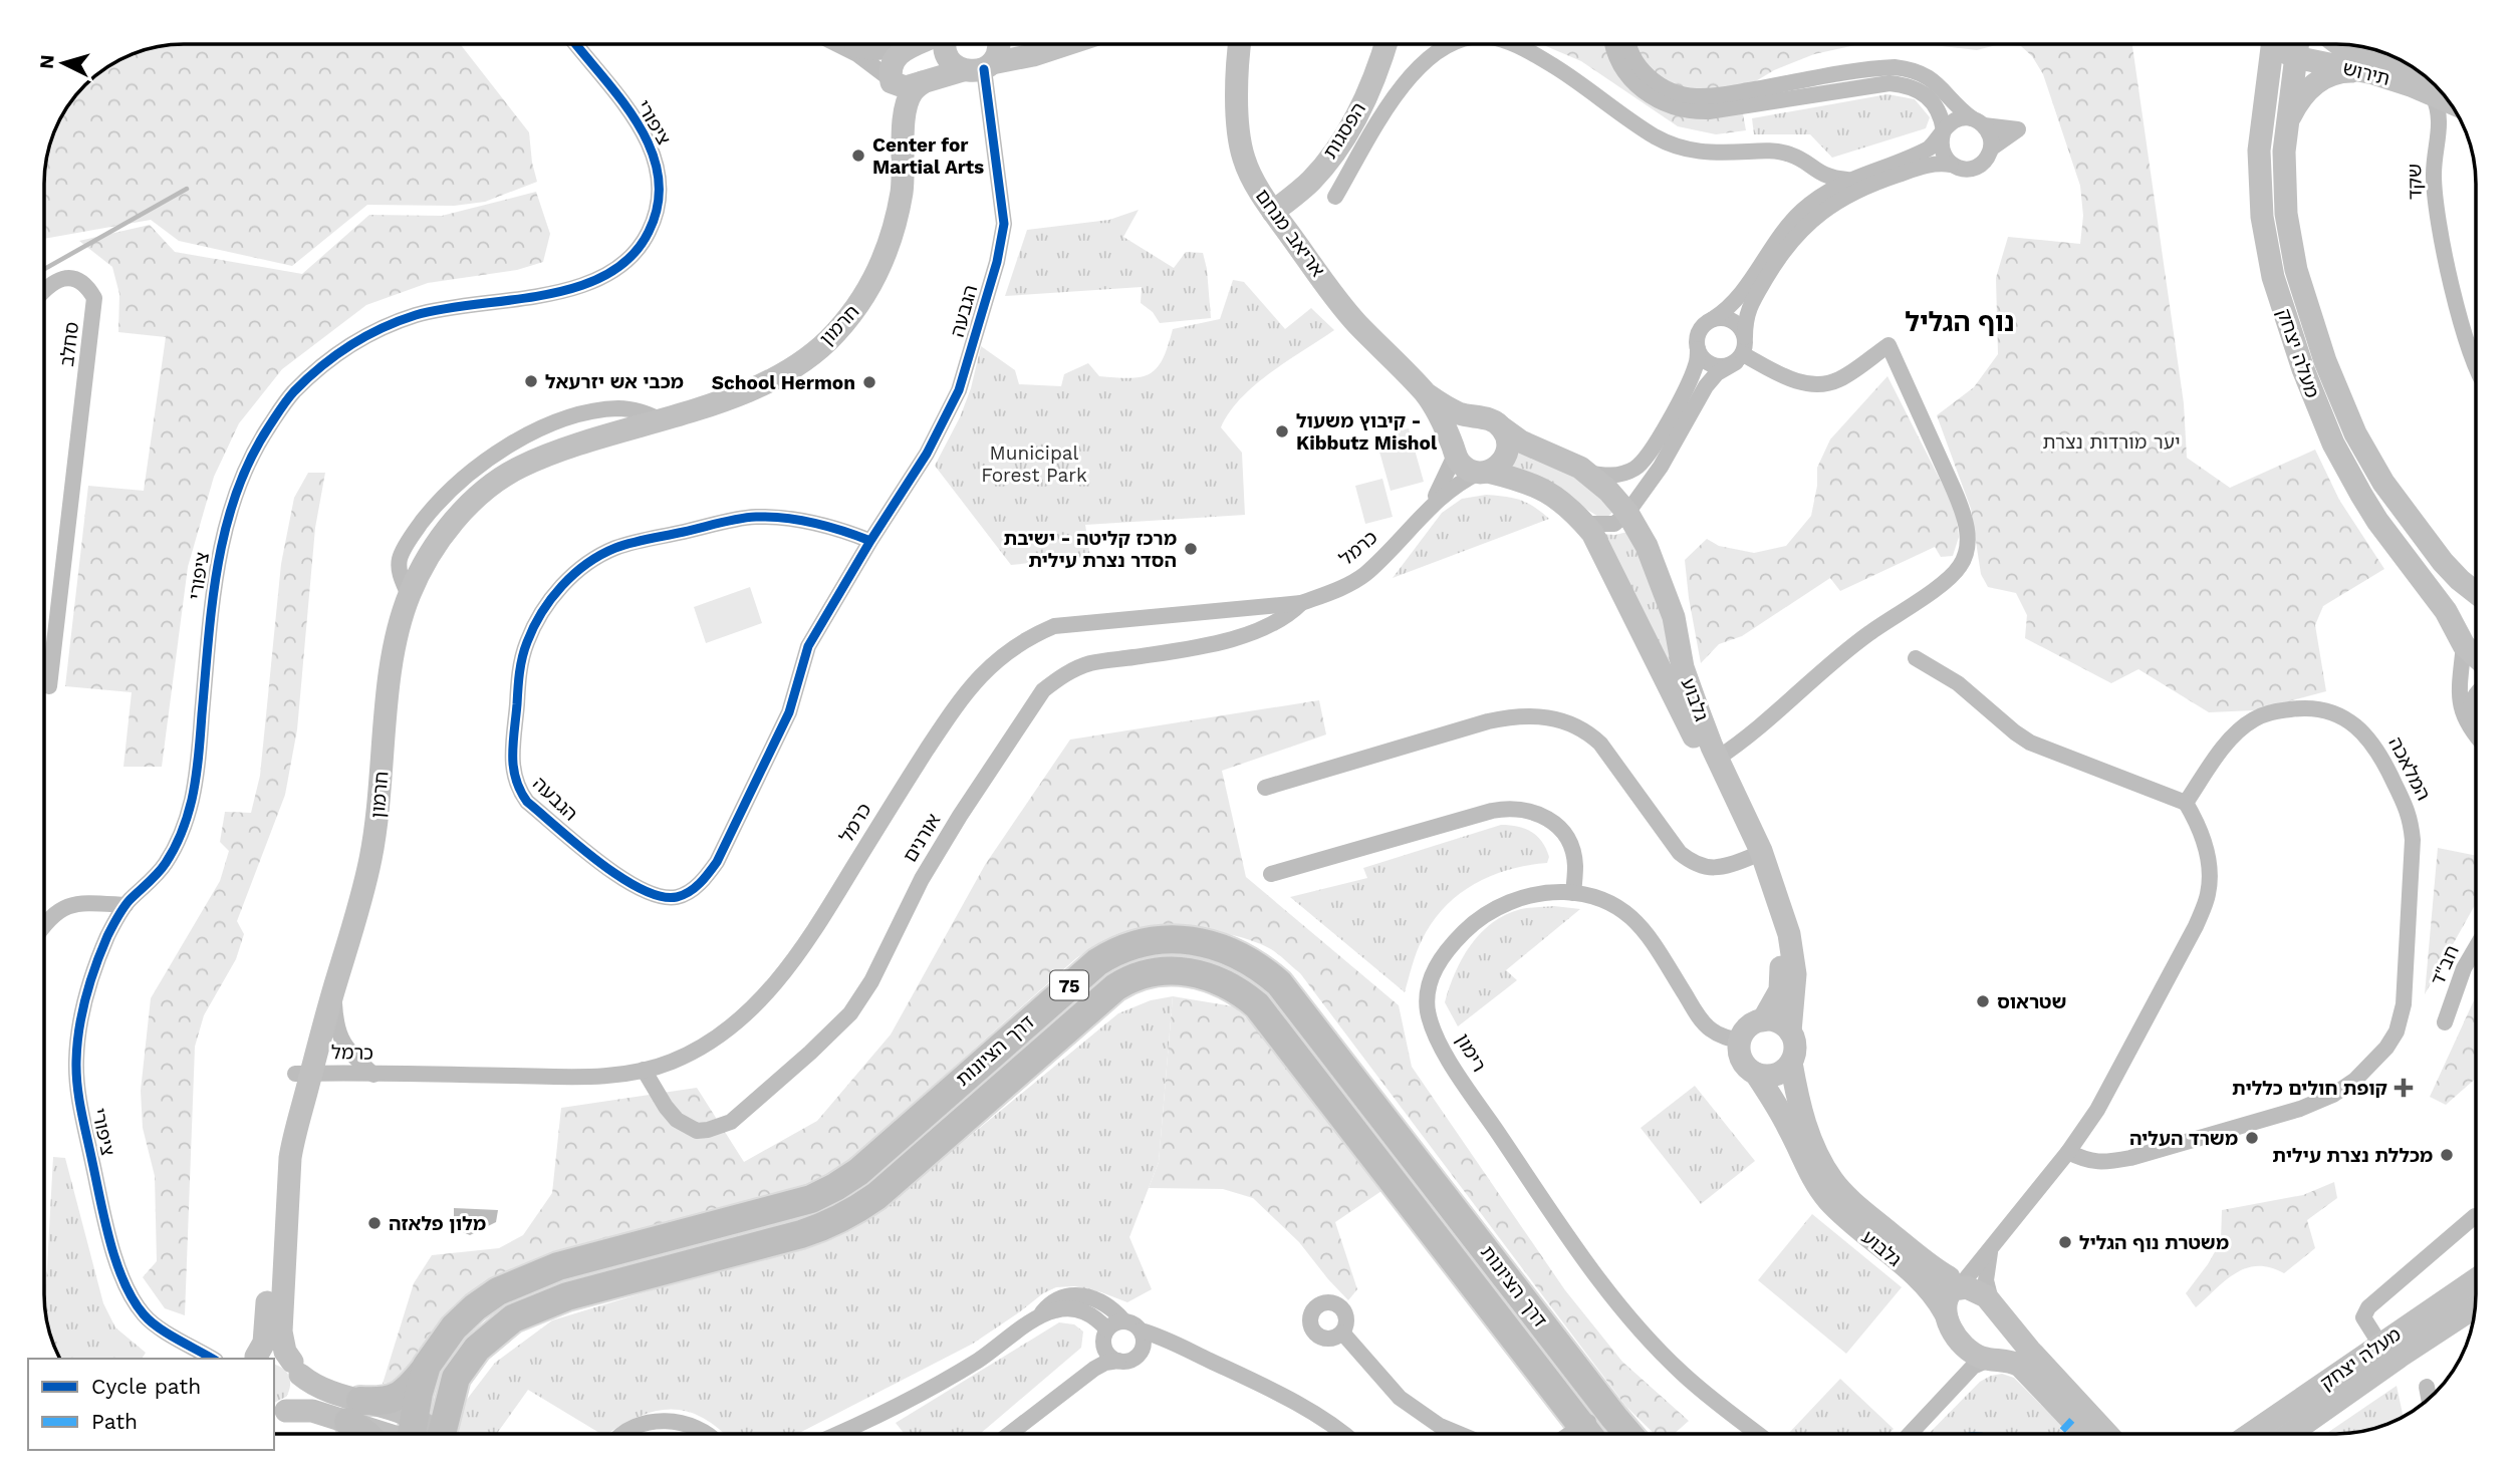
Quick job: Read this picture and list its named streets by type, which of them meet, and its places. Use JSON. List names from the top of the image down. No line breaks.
{"streets":{"highway":["75","דרך הציונות"],"street":["תירוש","ציפורי","הפסגות","שקד","אריאב מנחם","הגבעה","חרמון","סחלב","מעלה יצחק","כרמל","גלבוע","המלאכה","אורנים","חב\"ד","רימון"]},"crossings":[["הפסגות","אריאב מנחם"],["חרמון","כרמל"],["כרמל","גלבוע"],["כרמל","אורנים"],["גלבוע","רימון"]],"districts":["נוף הגליל"],"parks":["יער מורדות נצרת","Municipal Forest Park"],"places":{"other":["Center for Martial Arts","מכבי אש יזרעאל","School Hermon","קיבוץ משעול - Kibbutz Mishol","מרכז קליטה - ישיבת הסדר נצרת עילית","שטראוס","משרד העליה","מכללת נצרת עילית","מלון פלאזה","משטרת נוף הגליל"],"health":["קופת חולים כללית"]},"legend":["Cycle path","Path"],"north":"left"}
